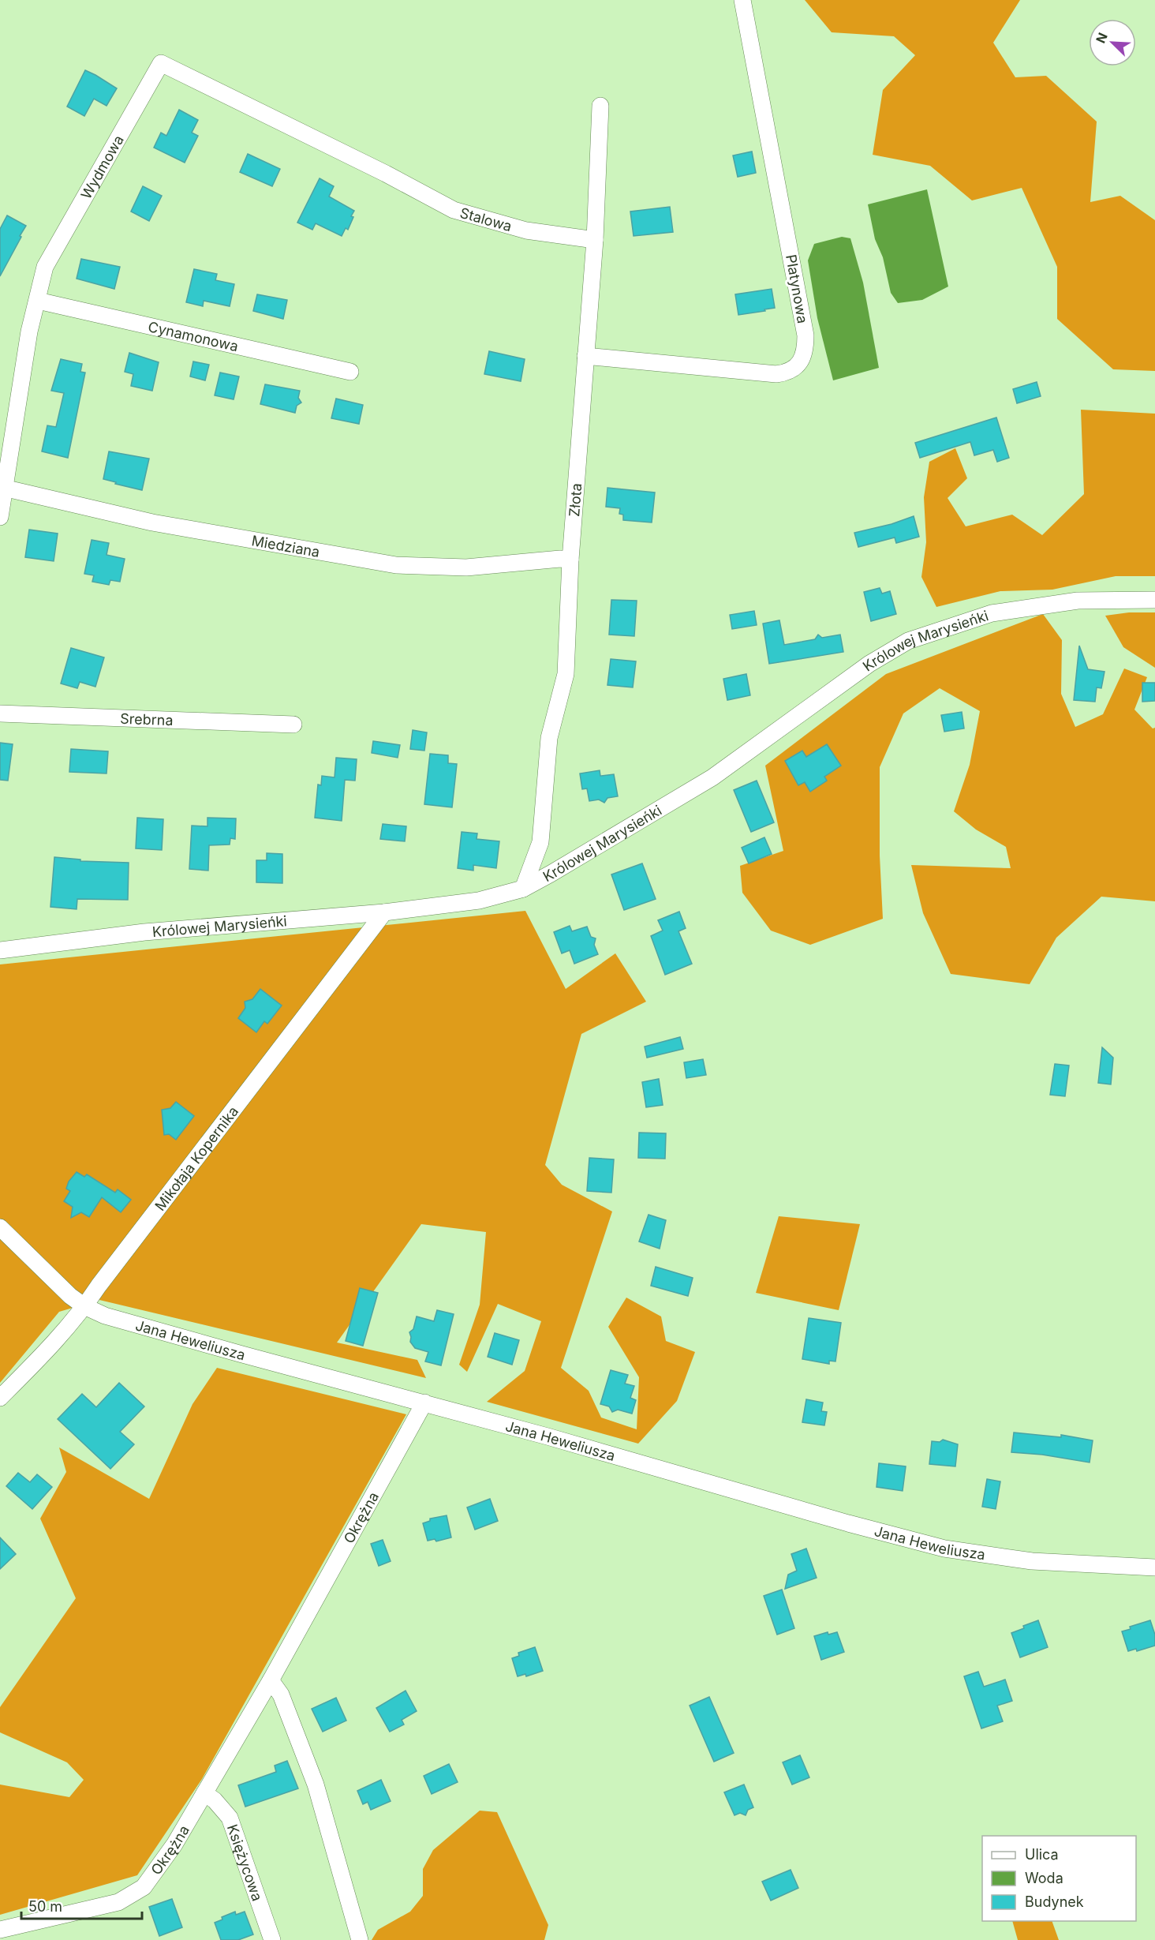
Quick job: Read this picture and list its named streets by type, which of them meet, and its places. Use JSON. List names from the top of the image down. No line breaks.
{"streets":{"street":["Wydmowa","Stalowa","Platynowa","Cynamonowa","Złota","Miedziana","Królowej Marysieńki","Srebrna","Mikołaja Kopernika","Jana Heweliusza","Okrężna","Księżycowa"]},"crossings":[["Wydmowa","Stalowa"],["Wydmowa","Cynamonowa"],["Wydmowa","Miedziana"],["Stalowa","Złota"],["Platynowa","Złota"],["Złota","Miedziana"],["Złota","Królowej Marysieńki"],["Królowej Marysieńki","Mikołaja Kopernika"],["Mikołaja Kopernika","Jana Heweliusza"],["Jana Heweliusza","Okrężna"],["Okrężna","Księżycowa"]],"legend":["Ulica","Woda","Budynek"],"scale_bar":"50 m","north":"top left"}
